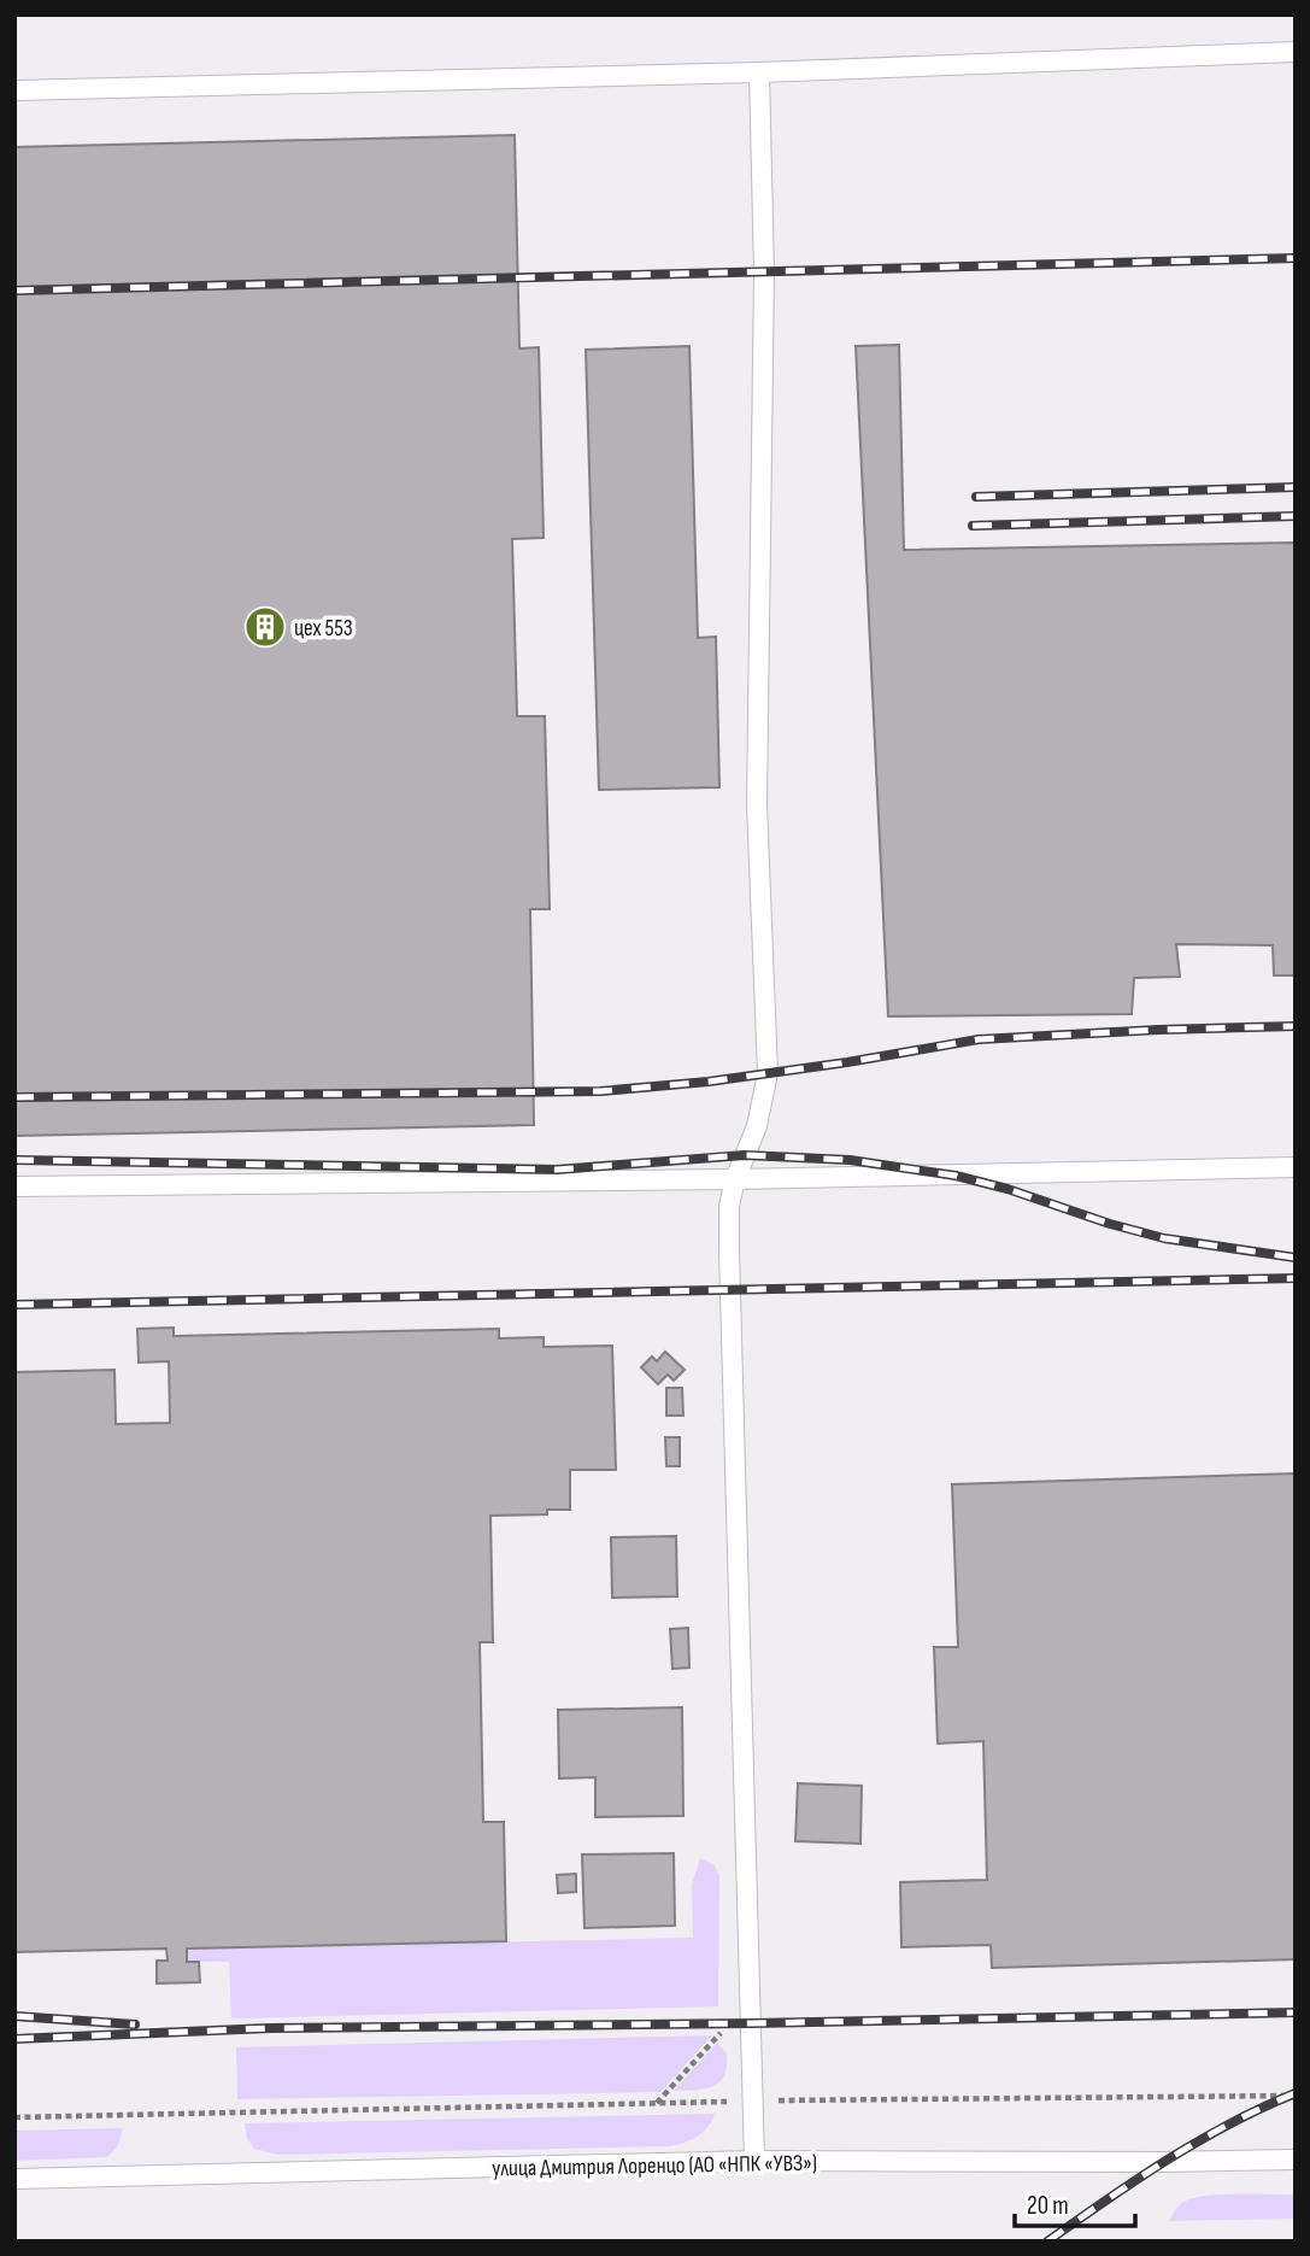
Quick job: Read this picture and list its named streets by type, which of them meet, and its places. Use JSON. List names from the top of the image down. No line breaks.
{"streets":{"lane":["улица Дмитрия Лоренцо (АО «НПК «УВЗ»)"]},"places":{"building":["цех 553"]},"scale_bar":"20 m"}
